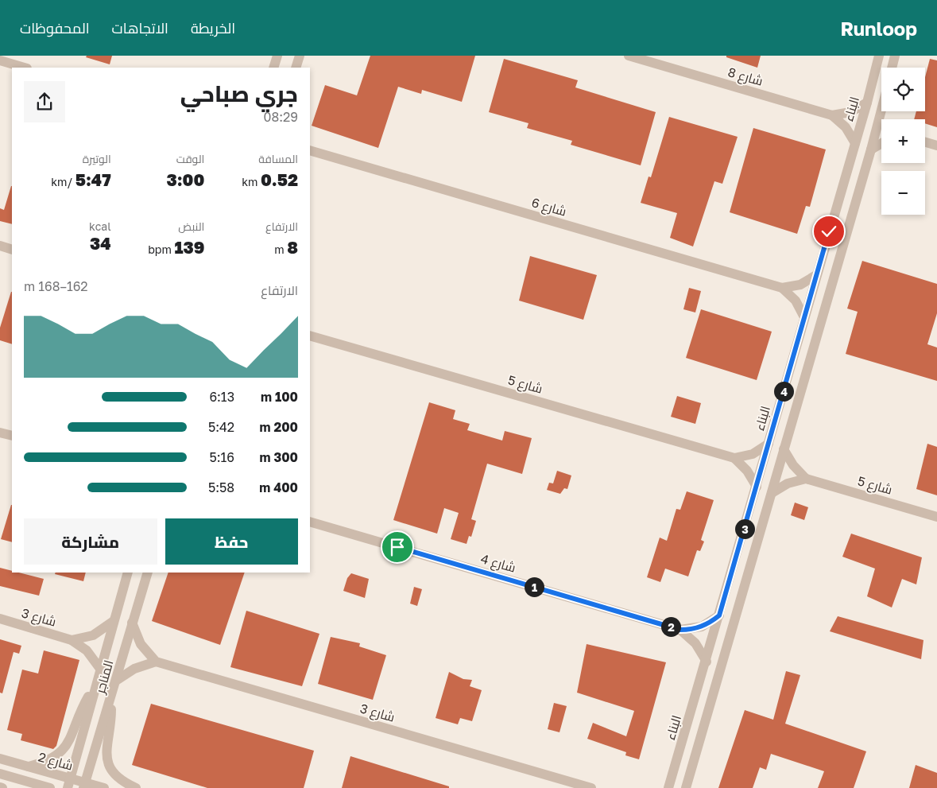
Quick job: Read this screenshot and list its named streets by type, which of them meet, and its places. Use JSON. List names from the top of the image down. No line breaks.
{"streets":{"street":["شارع 8","البناء","شارع 6","شارع 5","شارع 4","شارع 3","المناجر","شارع 2"]},"crossings":[["شارع 8","البناء"],["البناء","شارع 6"],["البناء","شارع 5"],["البناء","شارع 4"],["شارع 3","المناجر"],["المناجر","شارع 2"]],"page":{"header":"Runloop","nav":["الخريطة","الاتجاهات","المحفوظات"],"map_buttons":["+","−"],"heading":["جري صباحي","08:29"],"stats":[["المسافة","0.52 km"],["الوقت","3:00"],["الوتيرة","5:47 /km"],["الارتفاع","8 m"],["النبض","139 bpm"],["kcal","34"]],"chart":["الارتفاع","162–168 m"],"pins":["4","3","1","2"],"list":[{"name":"100 m","note":"6:13"},{"name":"200 m","note":"5:42"},{"name":"300 m","note":"5:16"},{"name":"400 m","note":"5:58"}],"buttons":["حفظ","مشاركة"]}}
